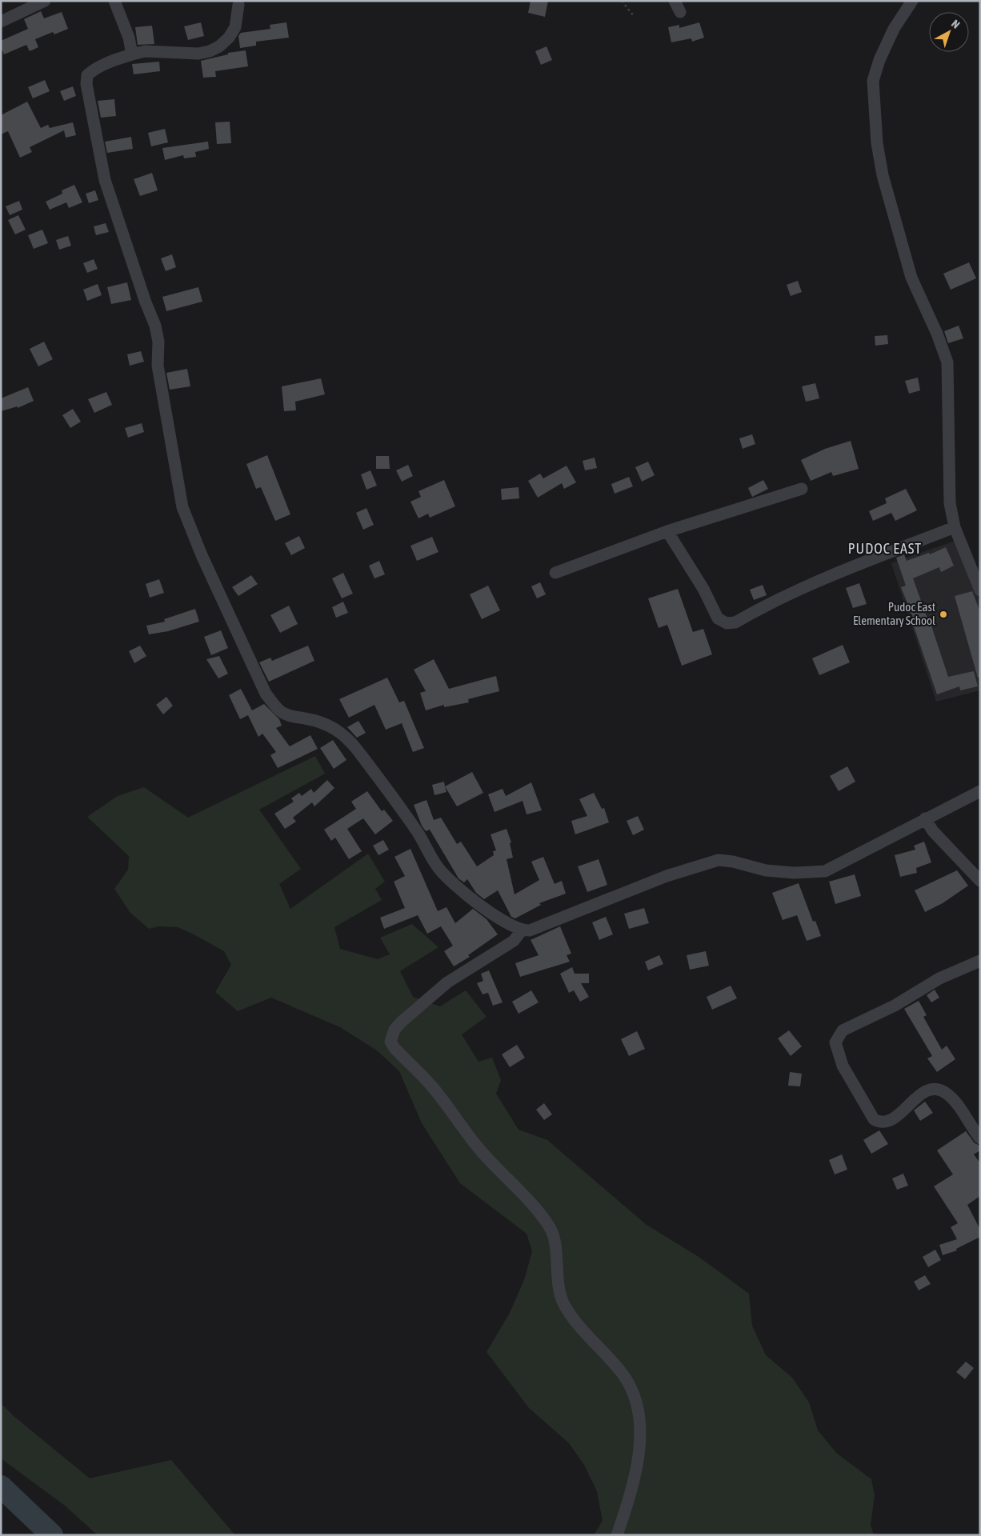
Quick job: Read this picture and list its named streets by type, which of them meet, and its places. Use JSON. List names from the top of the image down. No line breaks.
{"districts":["PUDOC EAST"],"places":["Pudoc East Elementary School"],"north":"top right"}
